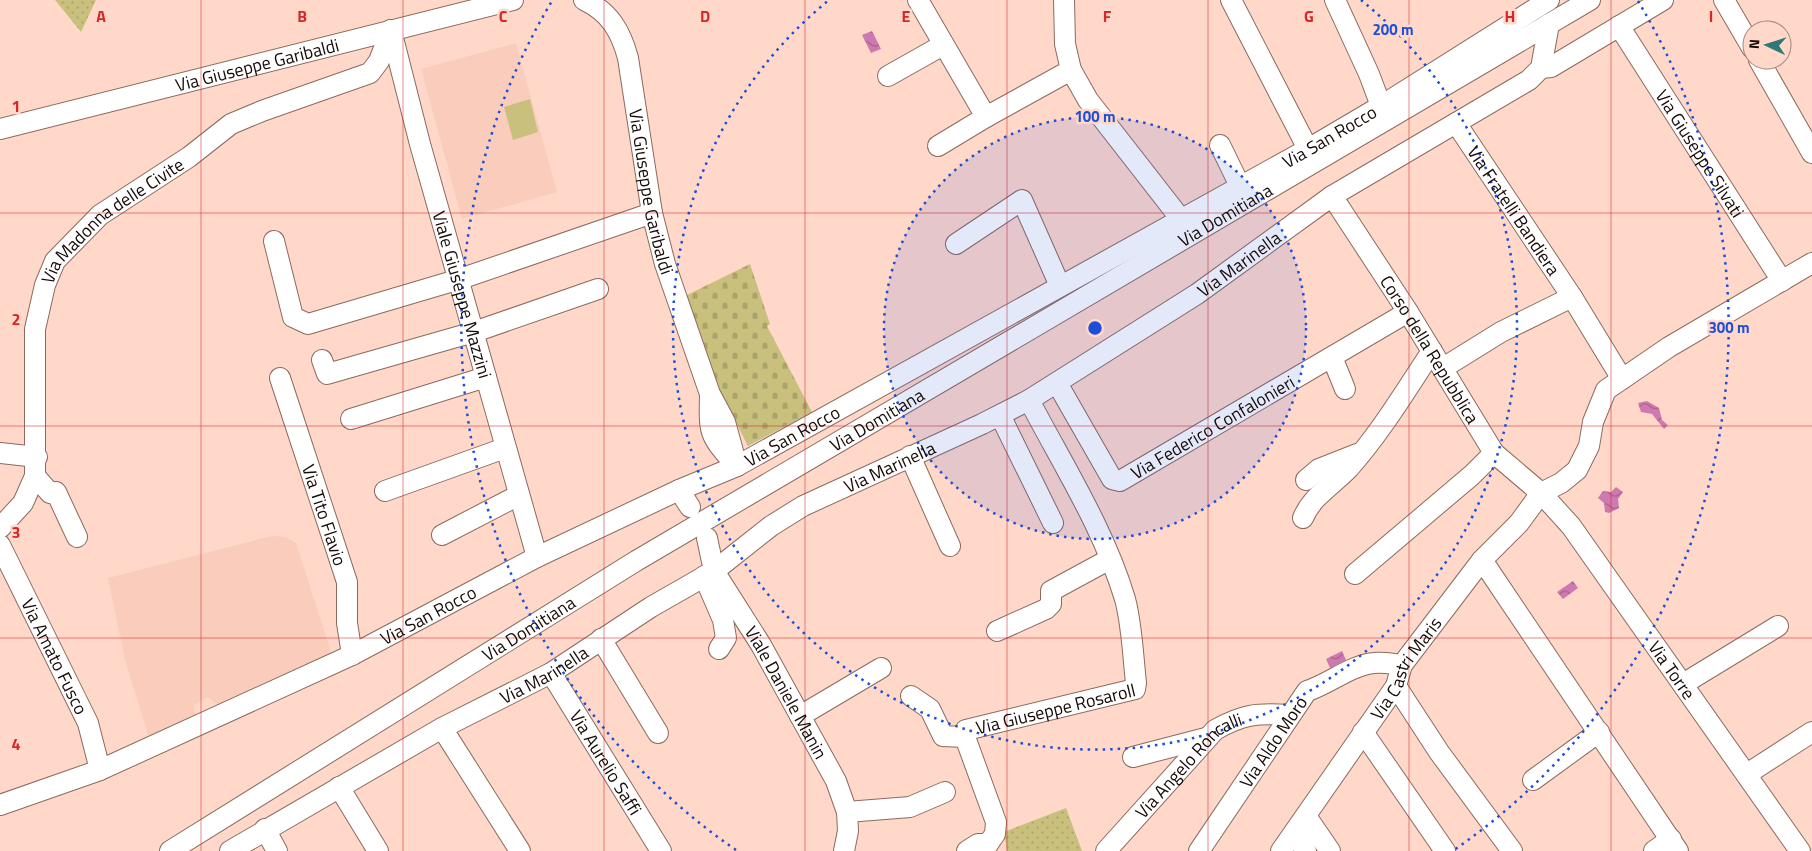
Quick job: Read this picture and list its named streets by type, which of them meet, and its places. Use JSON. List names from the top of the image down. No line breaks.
{"streets":{"street":["Via Giuseppe Garibaldi","Via San Rocco","Via Giuseppe Silvati","Via Fratelli Bandiera","Via Domitiana","Via Madonna delle Civite","Via Marinella","Viale Giuseppe Mazzini","Corso della Repubblica","Via Federico Confalonieri","Via Tito Flavio","Via Amato Fusco","Via Castri Maris","Via Torre","Viale Daniele Manin","Via Giuseppe Rosaroll","Via Aldo Moro","Via Aurelio Saffi","Via Angelo Roncalli"]},"crossings":[["Via Giuseppe Garibaldi","Via San Rocco"],["Via Giuseppe Garibaldi","Via Madonna delle Civite"],["Via Giuseppe Garibaldi","Viale Giuseppe Mazzini"],["Via San Rocco","Viale Giuseppe Mazzini"],["Via San Rocco","Via Tito Flavio"],["Via San Rocco","Via Amato Fusco"],["Via Giuseppe Silvati","Via Marinella"],["Via Fratelli Bandiera","Via Marinella"],["Via Madonna delle Civite","Viale Giuseppe Mazzini"],["Via Marinella","Corso della Repubblica"],["Via Marinella","Via Federico Confalonieri"],["Via Marinella","Viale Daniele Manin"],["Via Marinella","Via Giuseppe Rosaroll"],["Via Marinella","Via Aurelio Saffi"],["Corso della Repubblica","Via Federico Confalonieri"],["Corso della Repubblica","Via Castri Maris"],["Corso della Repubblica","Via Torre"],["Via Castri Maris","Via Torre"],["Via Castri Maris","Via Aldo Moro"],["Via Aldo Moro","Via Angelo Roncalli"]],"north":"left","grid":{"columns":["A","B","C","D","E","F","G","H","I"],"rows":["1","2","3","4"]},"rings":["200 m","100 m","300 m"]}
